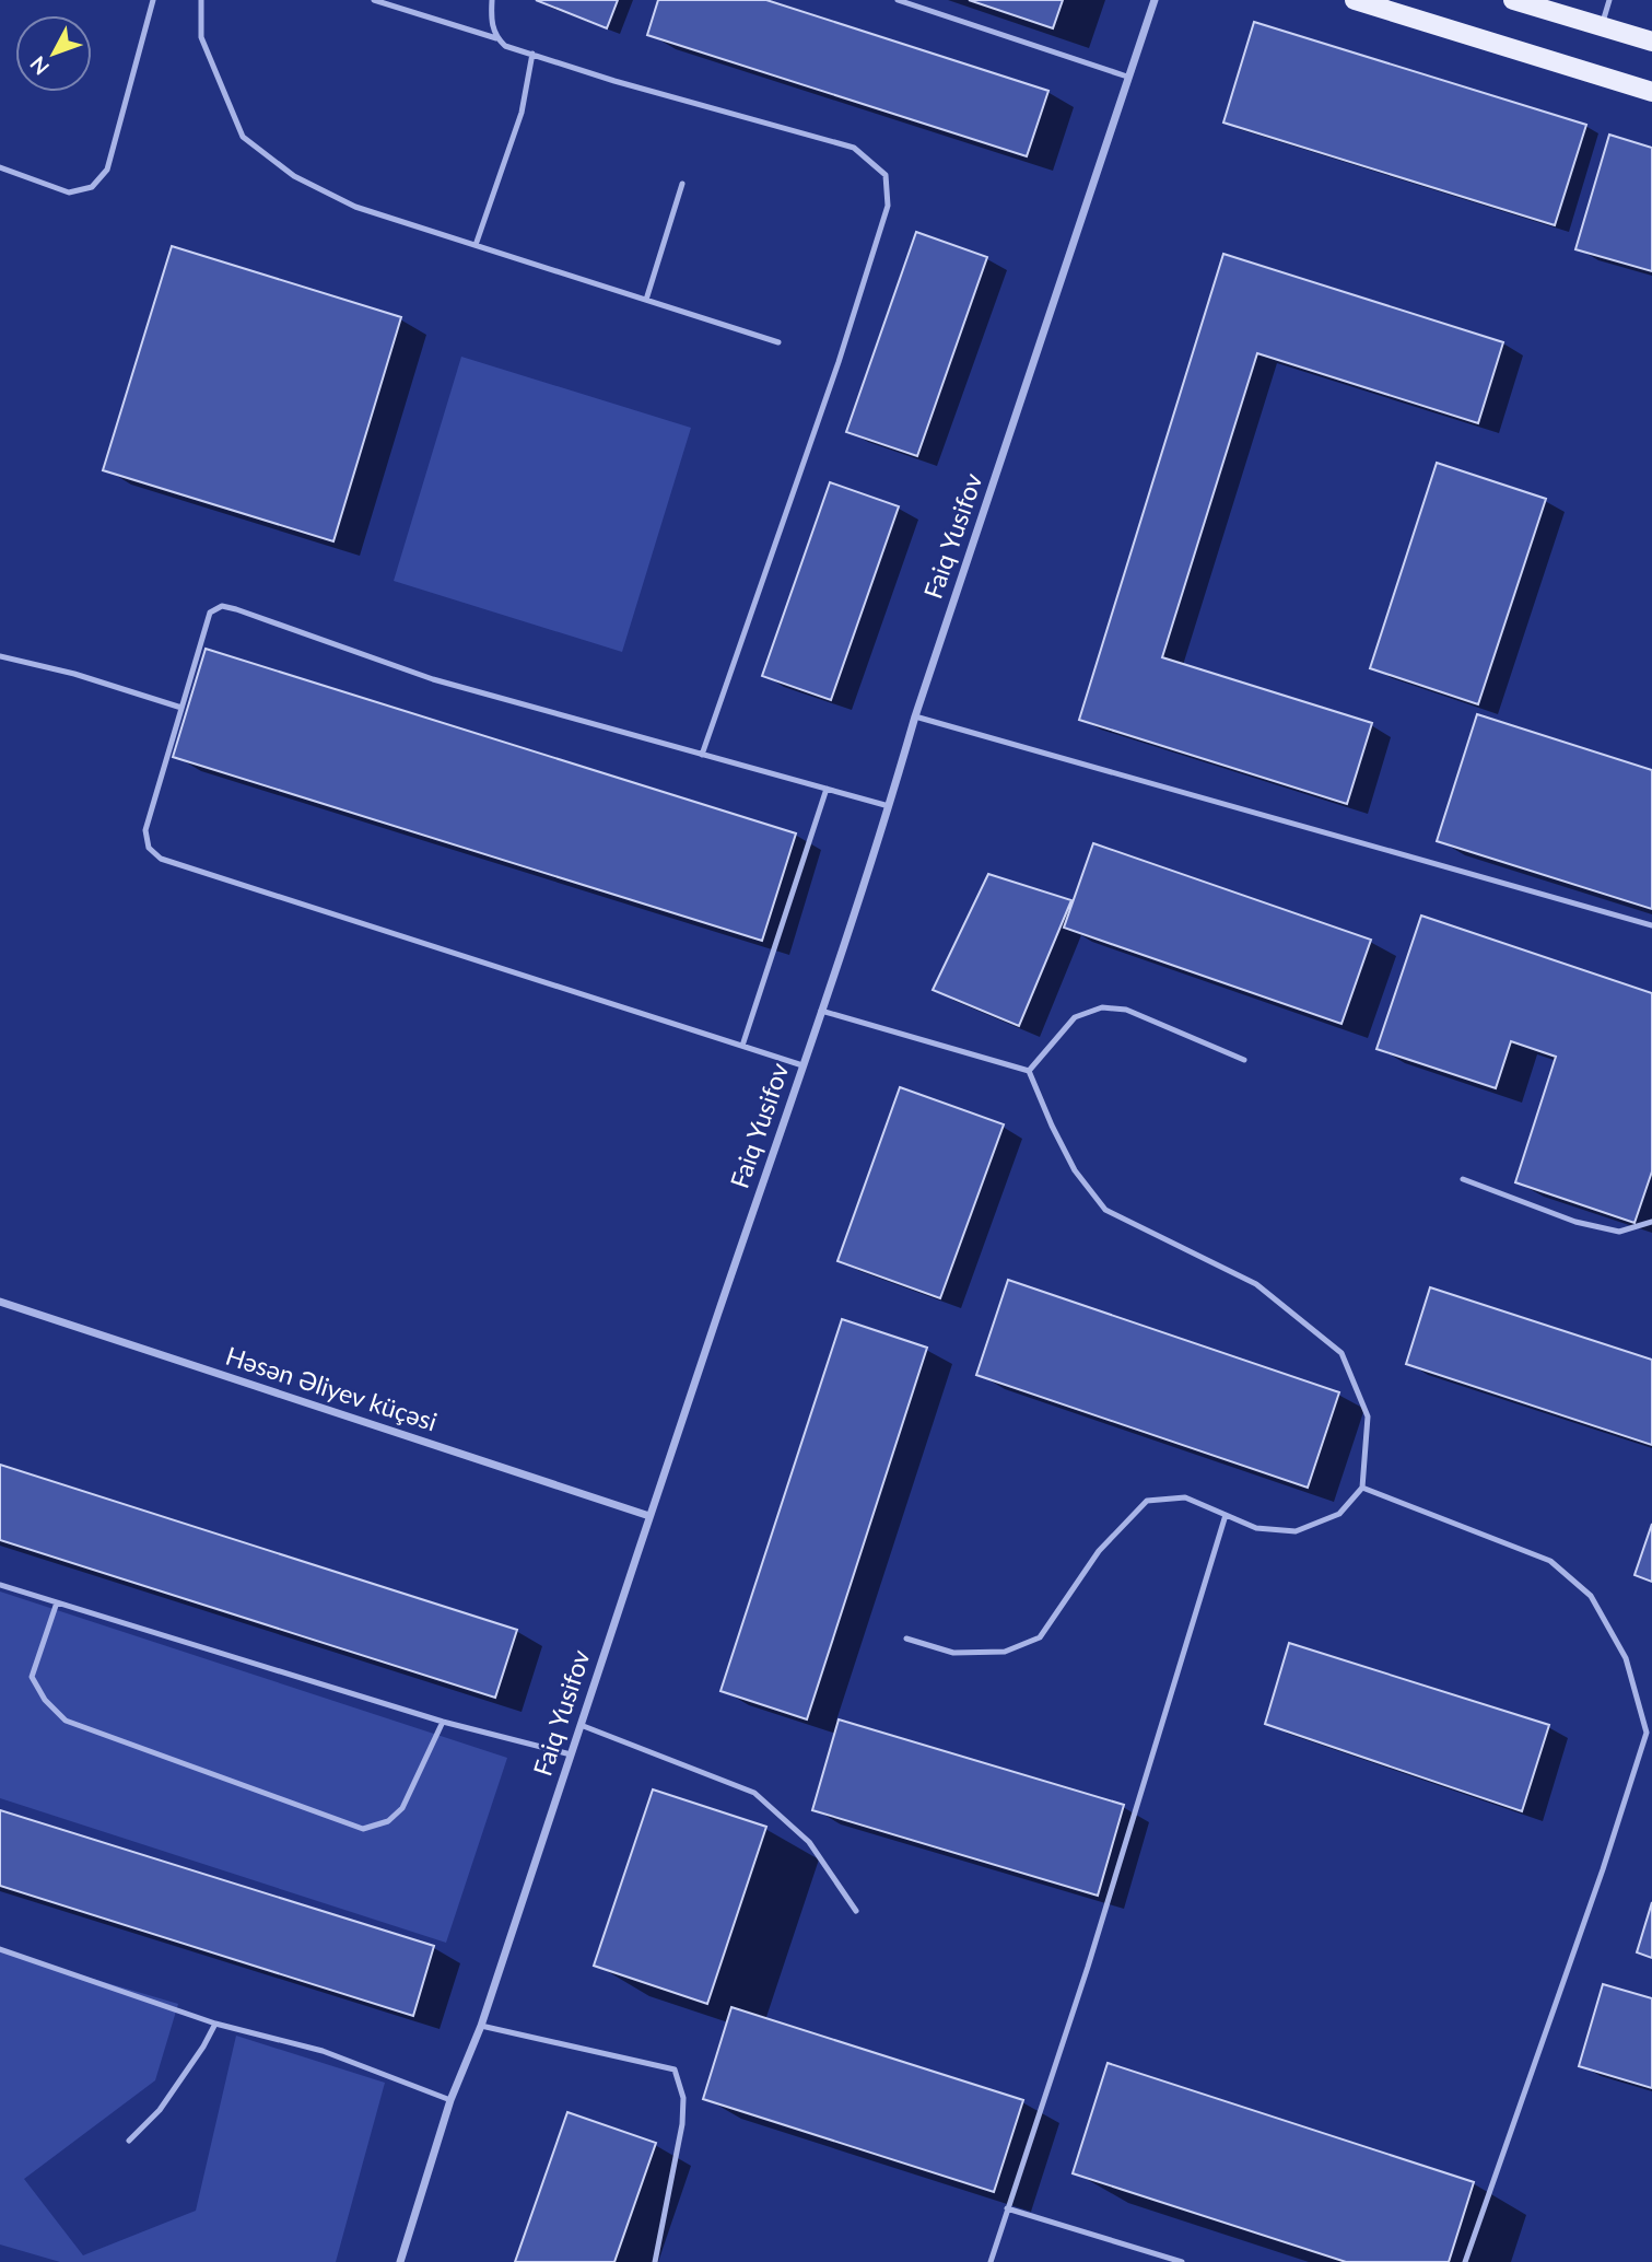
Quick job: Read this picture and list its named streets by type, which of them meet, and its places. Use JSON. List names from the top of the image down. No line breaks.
{"streets":{"street":["Faiq Yusifov","Həsən Əliyev küçəsi"]},"crossings":[["Faiq Yusifov","Həsən Əliyev küçəsi"]],"north":"bottom left"}
